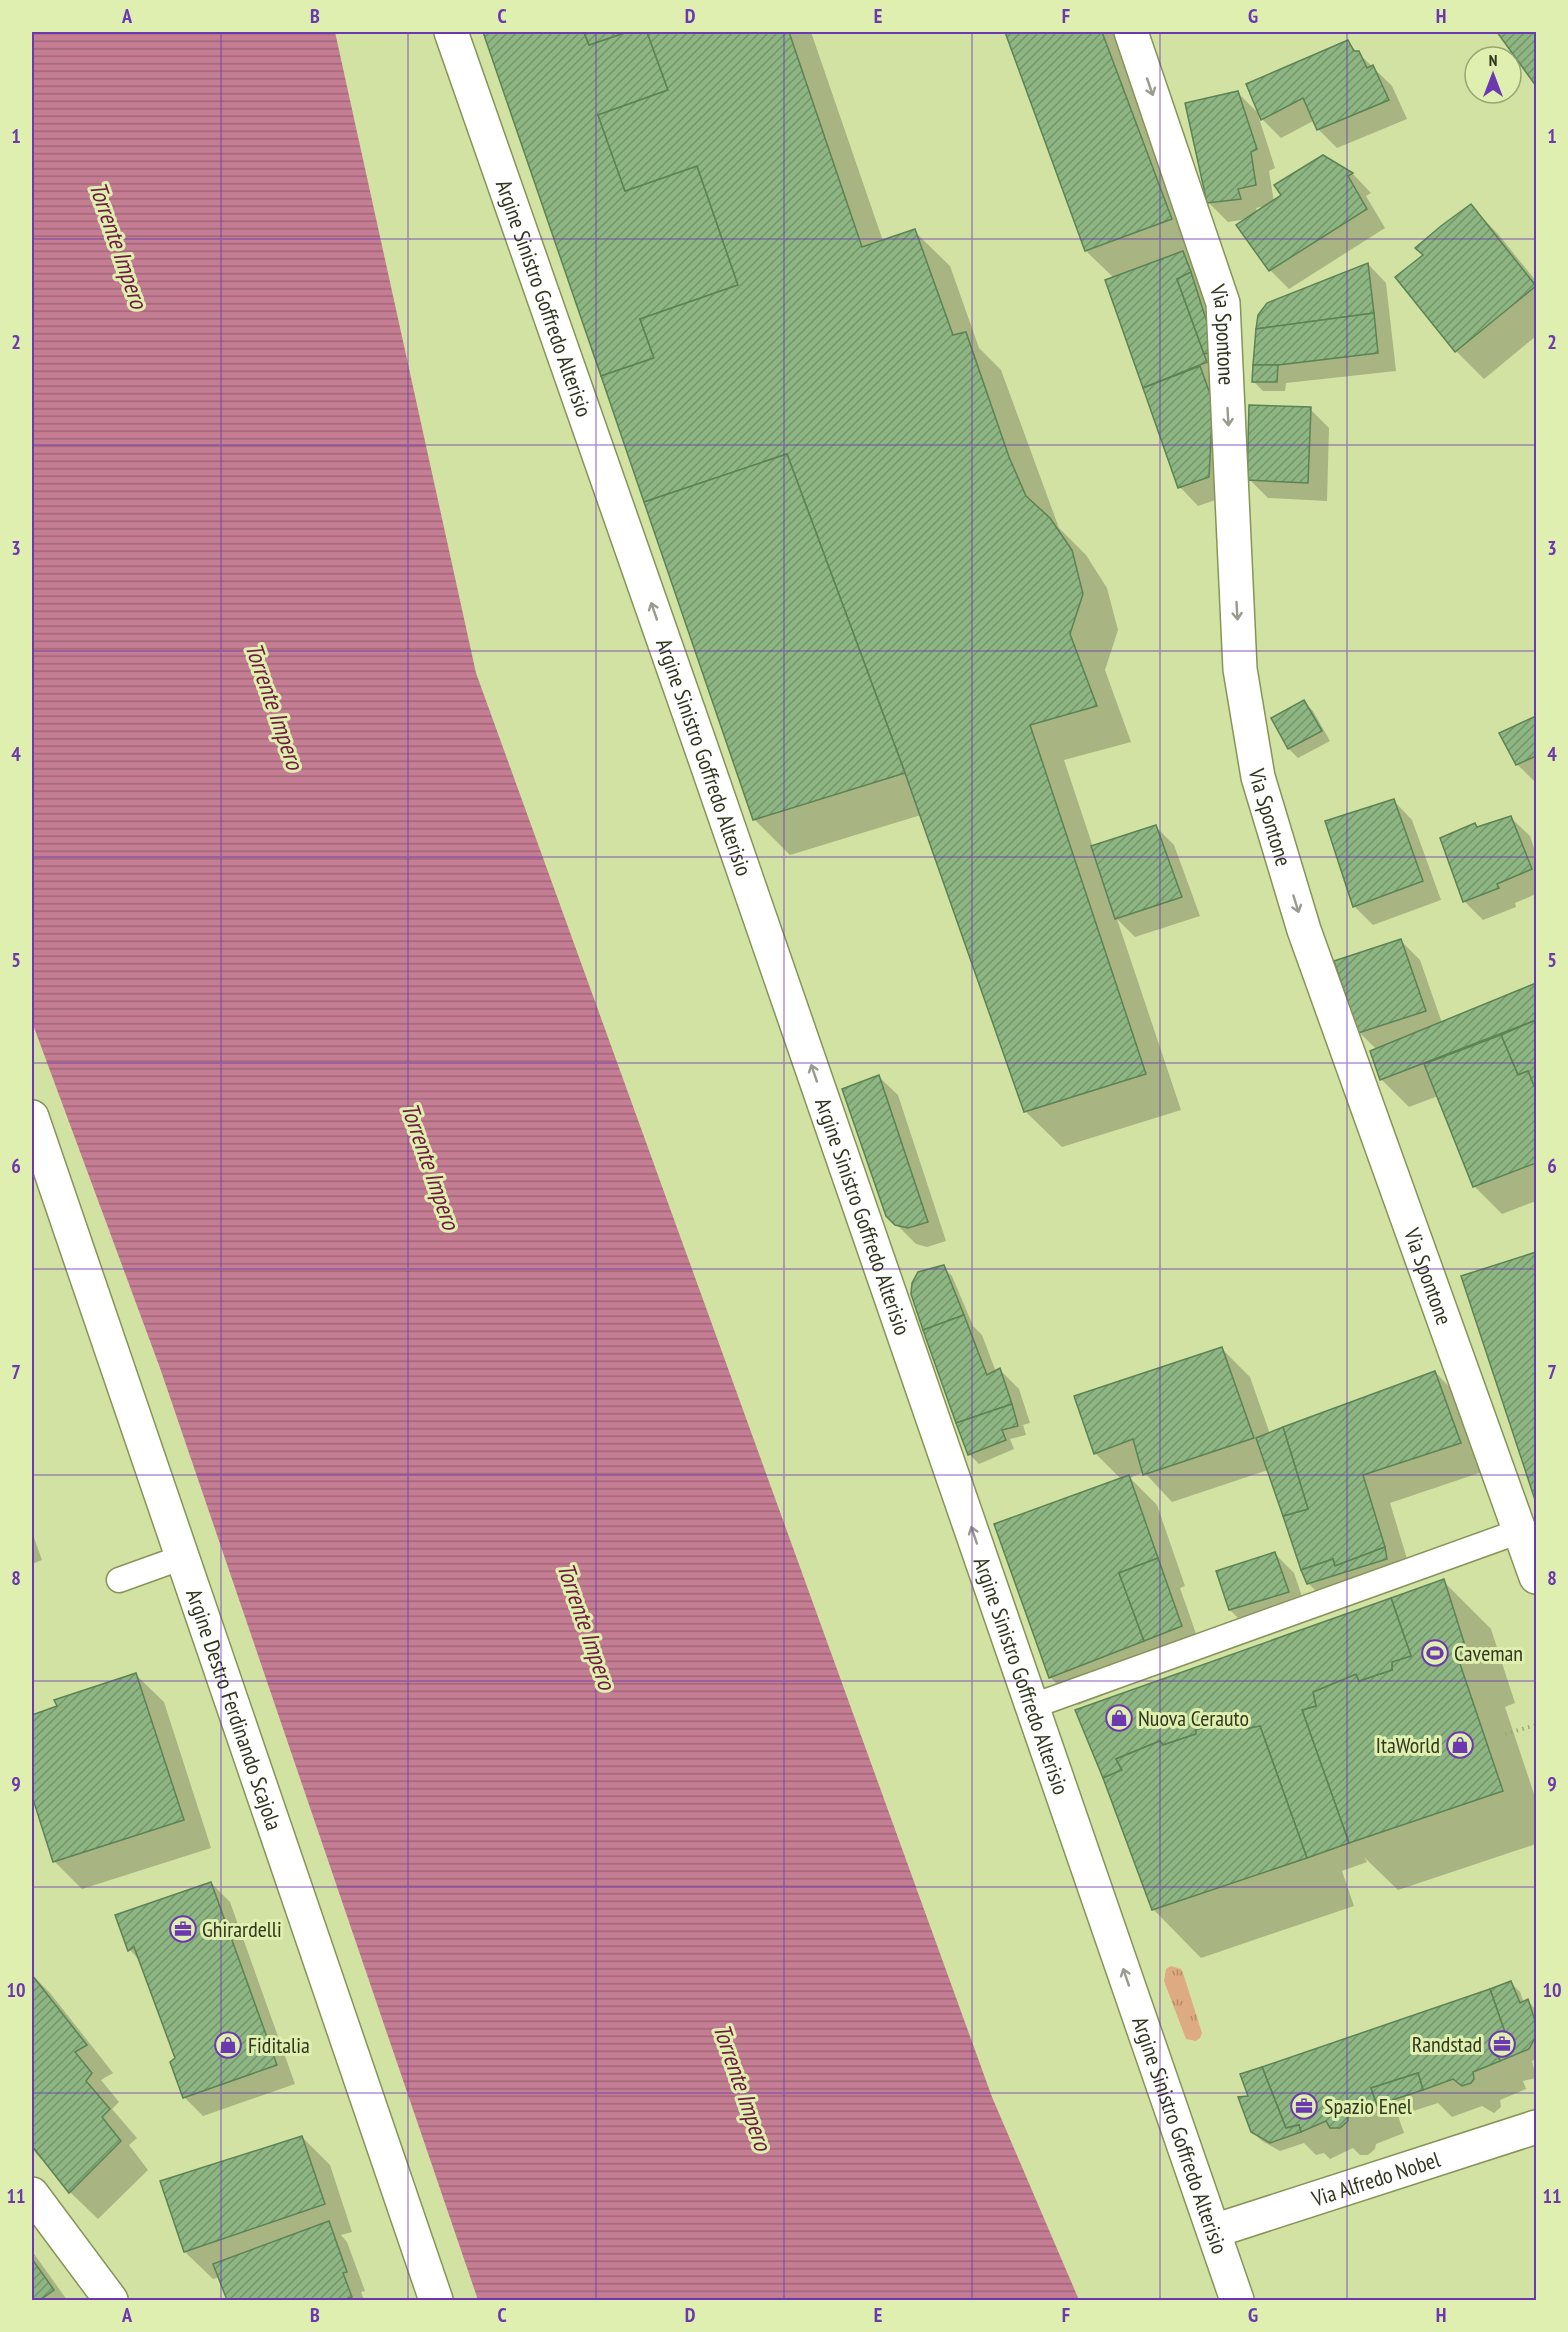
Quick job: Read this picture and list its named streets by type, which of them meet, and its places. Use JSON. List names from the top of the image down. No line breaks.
{"streets":{"main road":["Argine Sinistro Goffredo Alterisio","Via Spontone","Argine Destro Ferdinando Scajola","Via Alfredo Nobel"]},"crossings":[["Argine Sinistro Goffredo Alterisio","Via Alfredo Nobel"]],"one_way":["Argine Sinistro Goffredo Alterisio","Via Spontone"],"water":["Torrente Impero"],"places":{"sports":["Caveman"],"shop":["Nuova Cerauto","ItaWorld","Fiditalia"],"office":["Ghirardelli","Randstad","Spazio Enel"]},"north":"top","grid":{"columns":["A","B","C","D","E","F","G","H"],"rows":["1","2","3","4","5","6","7","8","9","10","11"]}}
